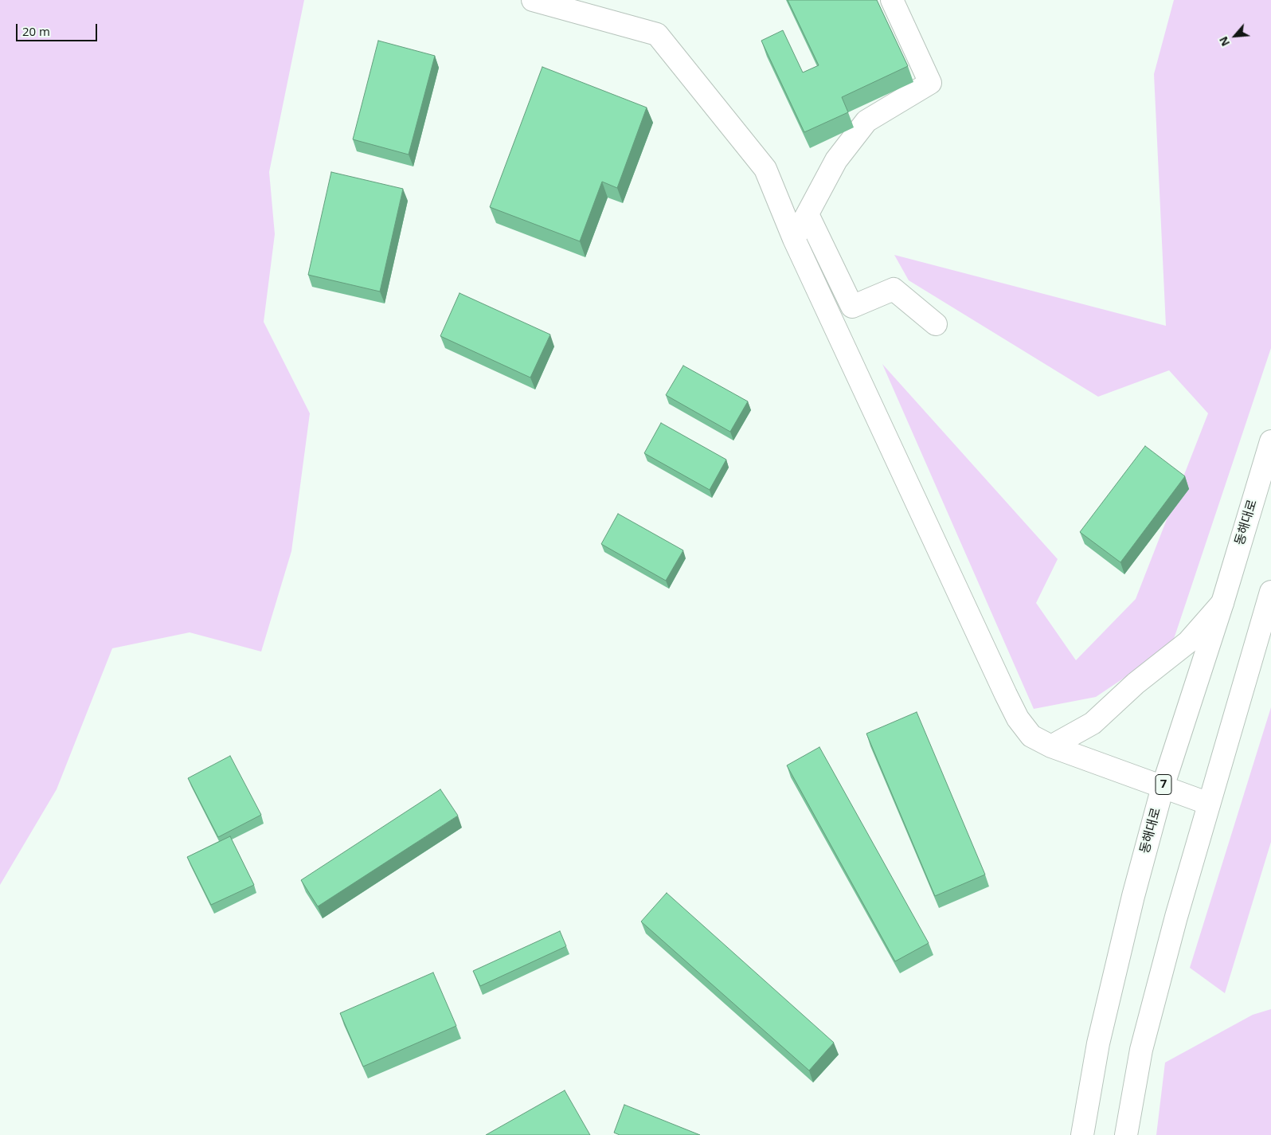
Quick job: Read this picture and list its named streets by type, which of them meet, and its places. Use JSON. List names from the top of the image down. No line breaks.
{"streets":{"street":["동해대로","7"]},"scale_bar":"20 m","north":"bottom left"}
